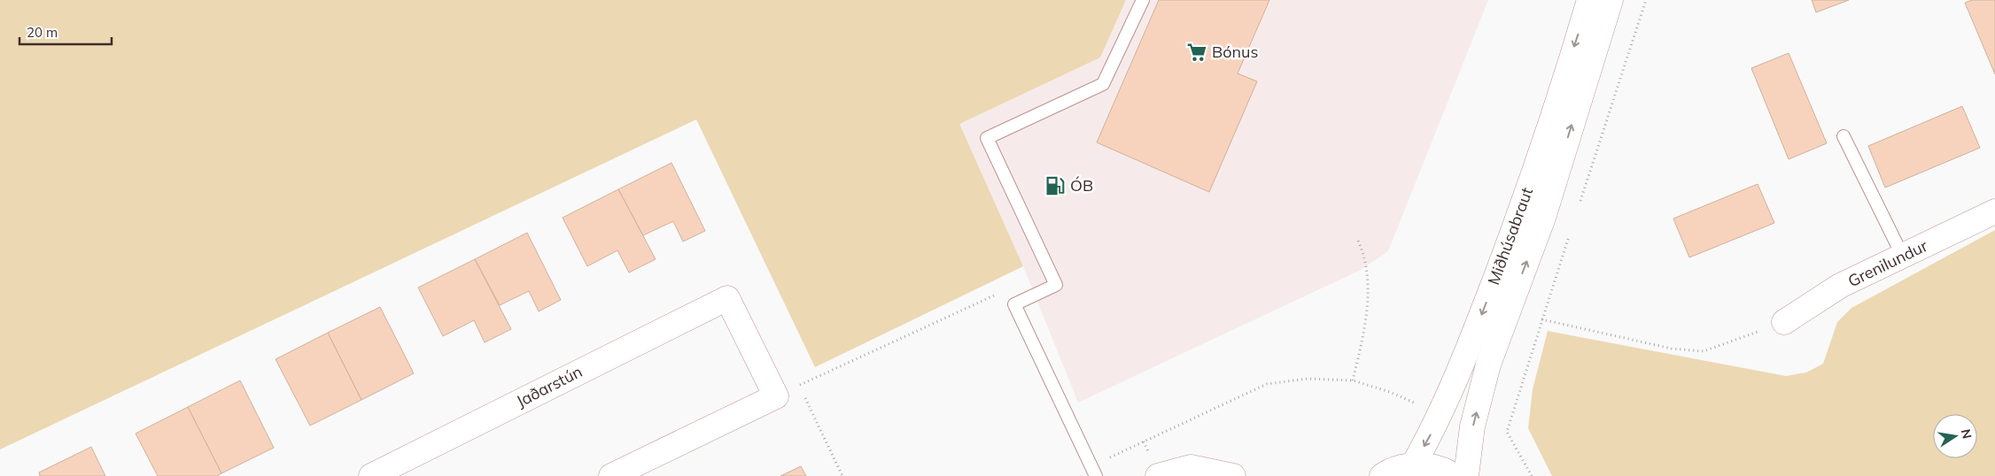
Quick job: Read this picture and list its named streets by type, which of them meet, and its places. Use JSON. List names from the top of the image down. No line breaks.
{"streets":{"street":["Miðhúsabraut","Grenilundur","Jaðarstún"]},"places":{"supermarket":["Bónus"],"fuel station":["ÓB"]},"scale_bar":"20 m","north":"right"}
